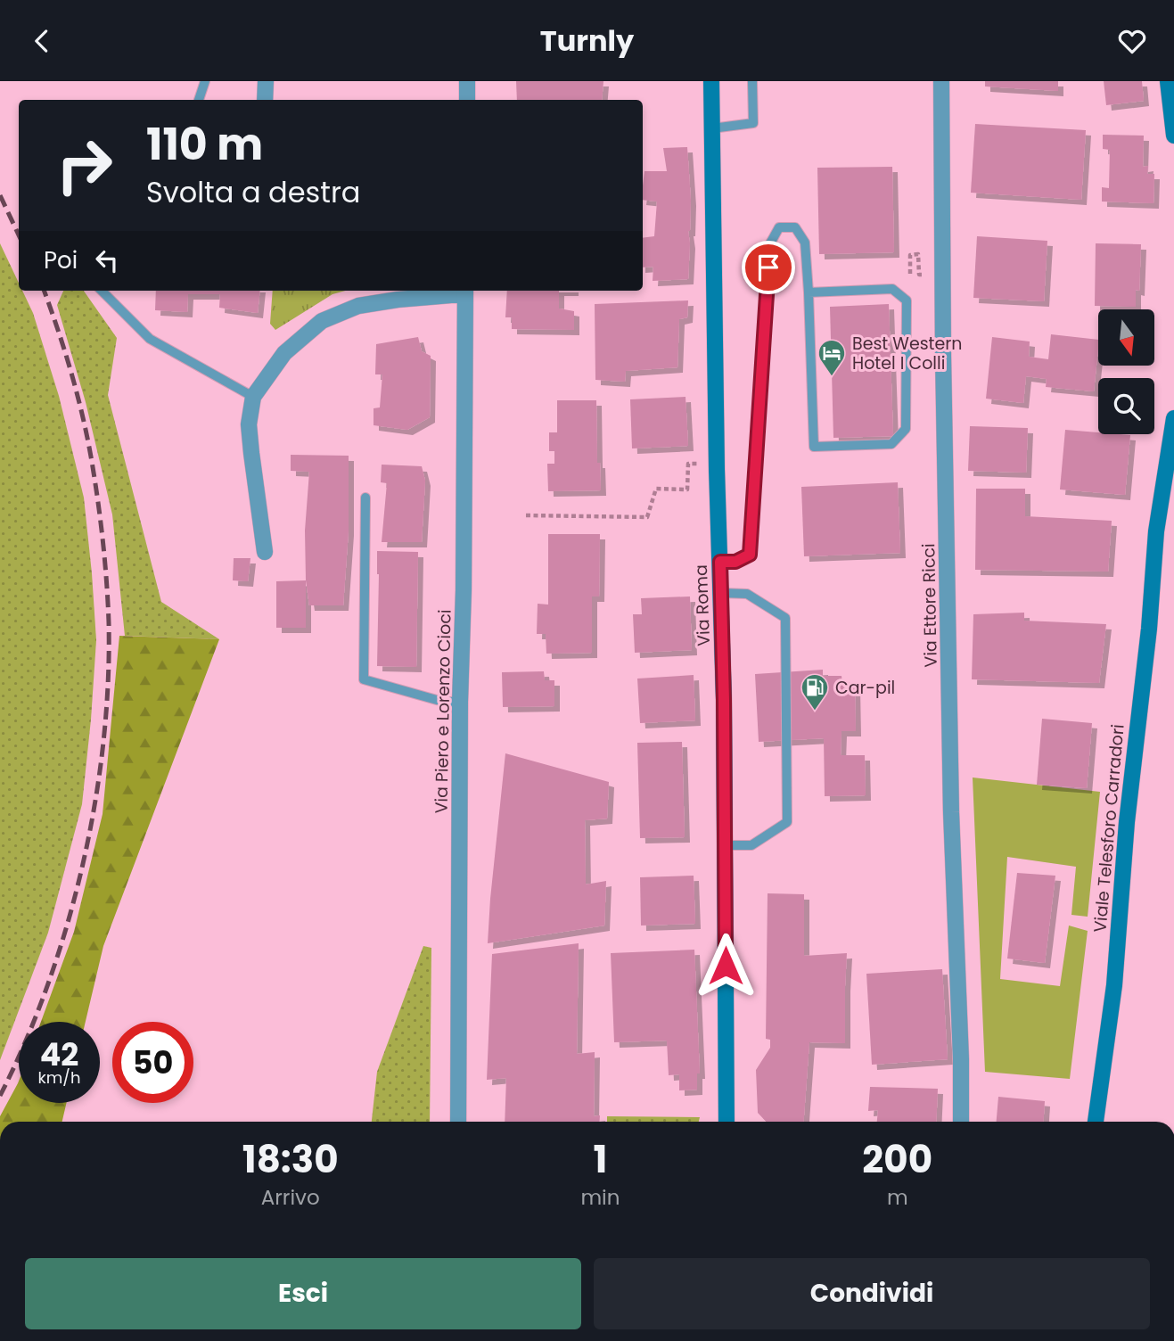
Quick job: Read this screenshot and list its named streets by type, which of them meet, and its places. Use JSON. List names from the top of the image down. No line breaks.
{"streets":{"main road":["Via Roma","Viale Telesforo Carradori"],"street":["Via Ettore Ricci","Via Piero e Lorenzo Cioci"]},"places":{"hotel":["Best Western Hotel I Colli"],"fuel station":["Car-pil"]},"north":"bottom","page":{"header":"Turnly","turn":["110 m","Svolta a destra"],"then":"Poi","speed":"42 km/h","limit":"50","eta":["18:30","Arrivo","1","min","200","m"],"buttons":["Esci","Condividi"]}}
